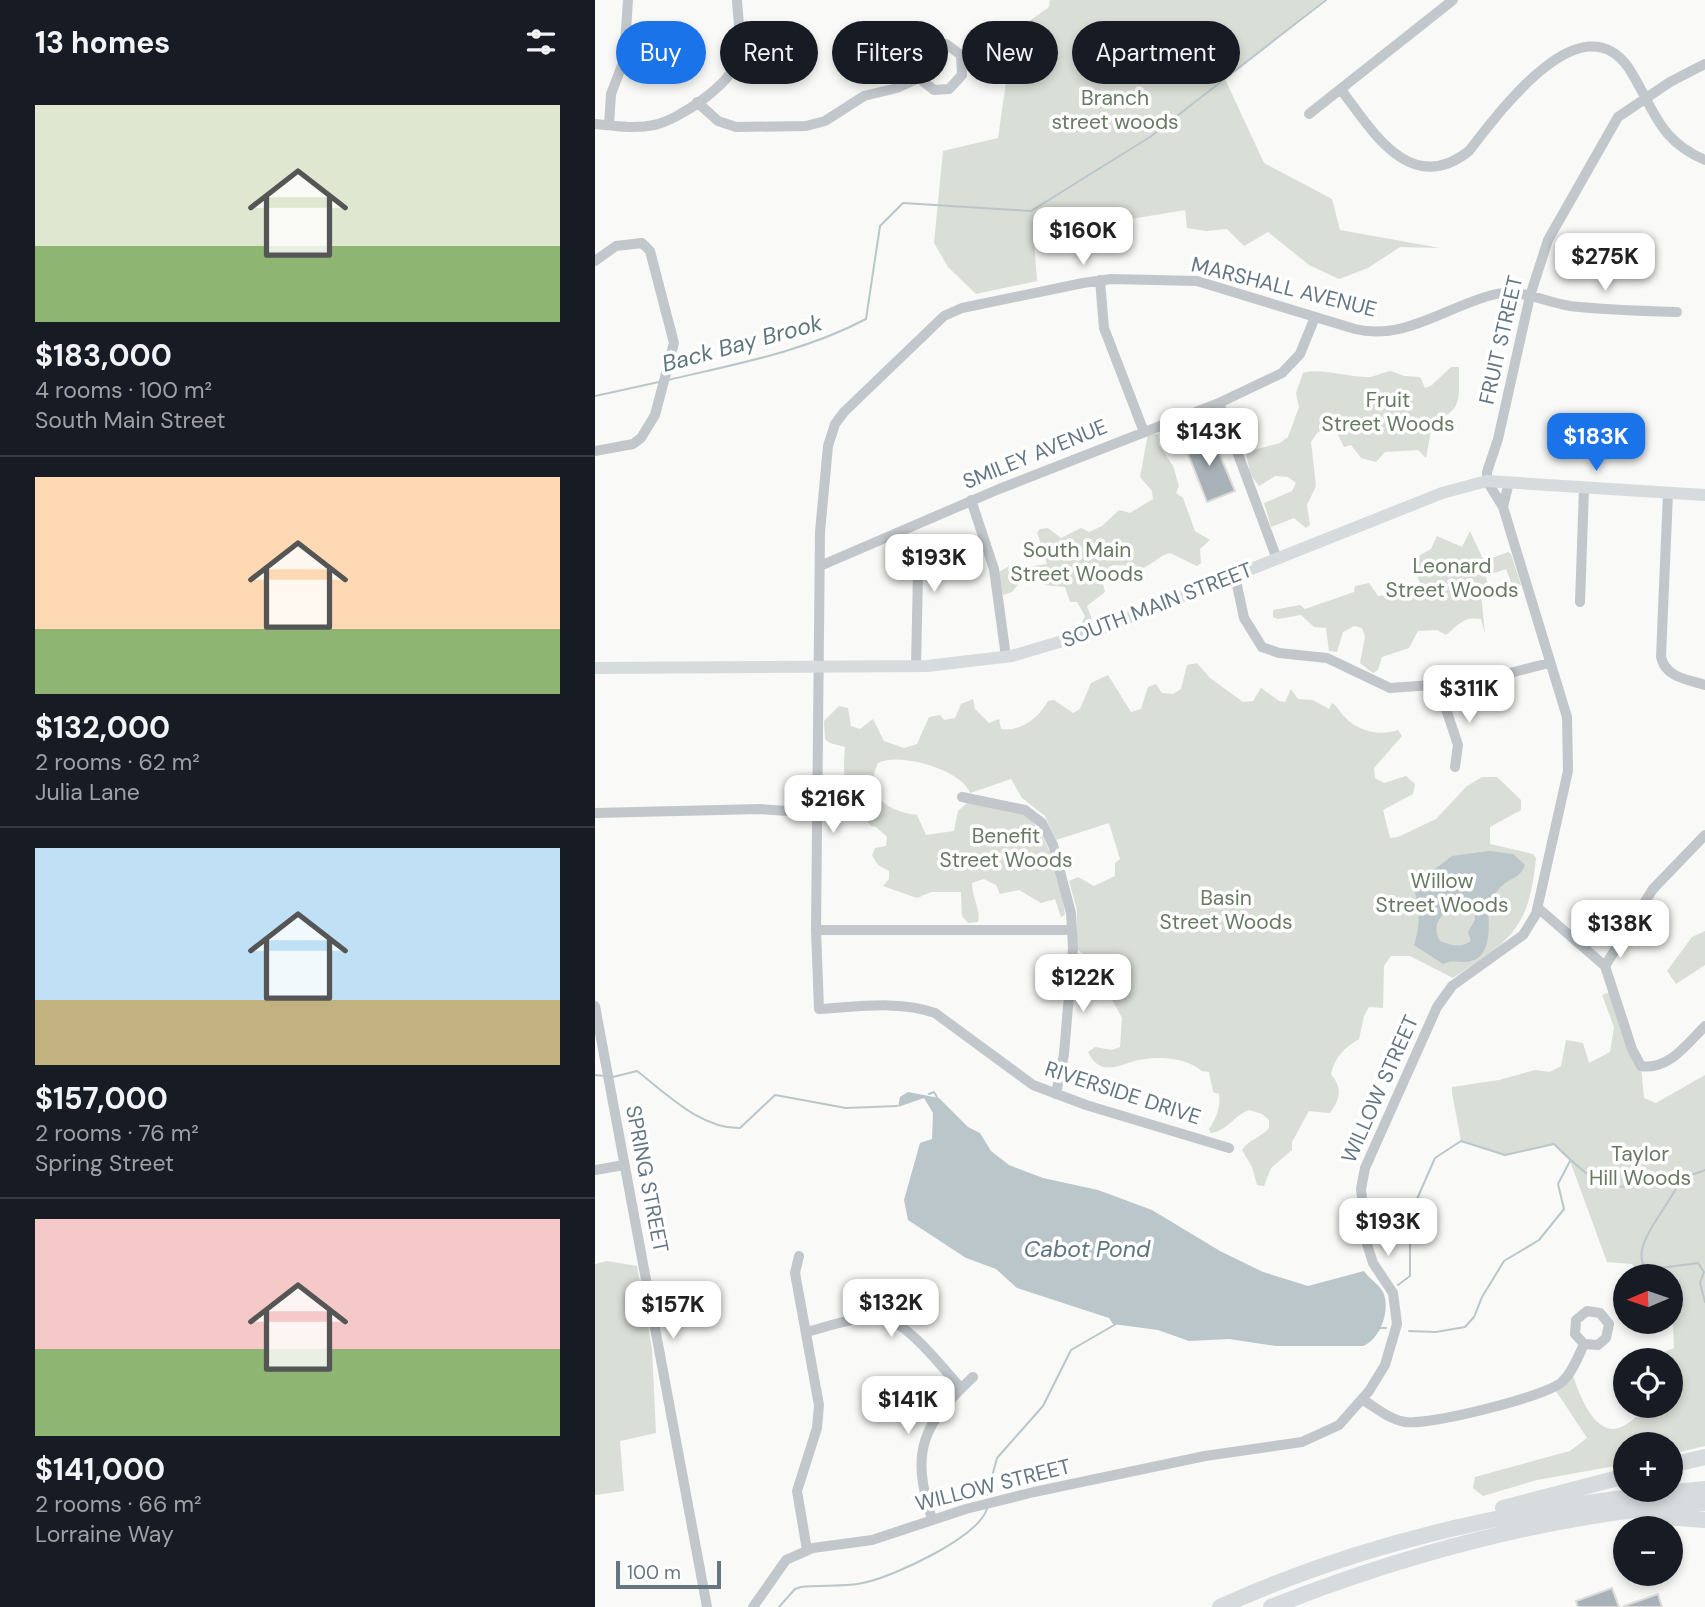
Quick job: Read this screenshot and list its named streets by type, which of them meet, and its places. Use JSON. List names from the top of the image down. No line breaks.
{"streets":{"main road":["SOUTH MAIN STREET"],"street":["MARSHALL AVENUE","FRUIT STREET","SMILEY AVENUE","WILLOW STREET","RIVERSIDE DRIVE","SPRING STREET"]},"crossings":[["MARSHALL AVENUE","FRUIT STREET"],["MARSHALL AVENUE","SMILEY AVENUE"],["MARSHALL AVENUE","SOUTH MAIN STREET"],["MARSHALL AVENUE","RIVERSIDE DRIVE"],["FRUIT STREET","SOUTH MAIN STREET"]],"water":["Back Bay Brook","Cabot Pond"],"parks":["Branch street woods","Fruit Street Woods","South Main Street Woods","Leonard Street Woods","Benefit Street Woods","Willow Street Woods","Basin Street Woods","Taylor Hill Woods"],"scale_bar":"100 m","north":"left","page":{"heading":"13 homes","chip":["Buy","Rent","Filters","New","Apartment"],"list":[{"name":"$183,000","note":"4 rooms · 100 m² · South Main Street"},{"name":"$132,000","note":"2 rooms · 62 m² · Julia Lane"},{"name":"$157,000","note":"2 rooms · 76 m² · Spring Street"},{"name":"$141,000","note":"2 rooms · 66 m² · Lorraine Way"}],"price":["$160K","$275K","$143K","$183K","$193K","$311K","$216K","$138K","$122K","$193K","$132K","$157K","$141K"],"map_buttons":["+","−"],"scale":"100 m"}}
